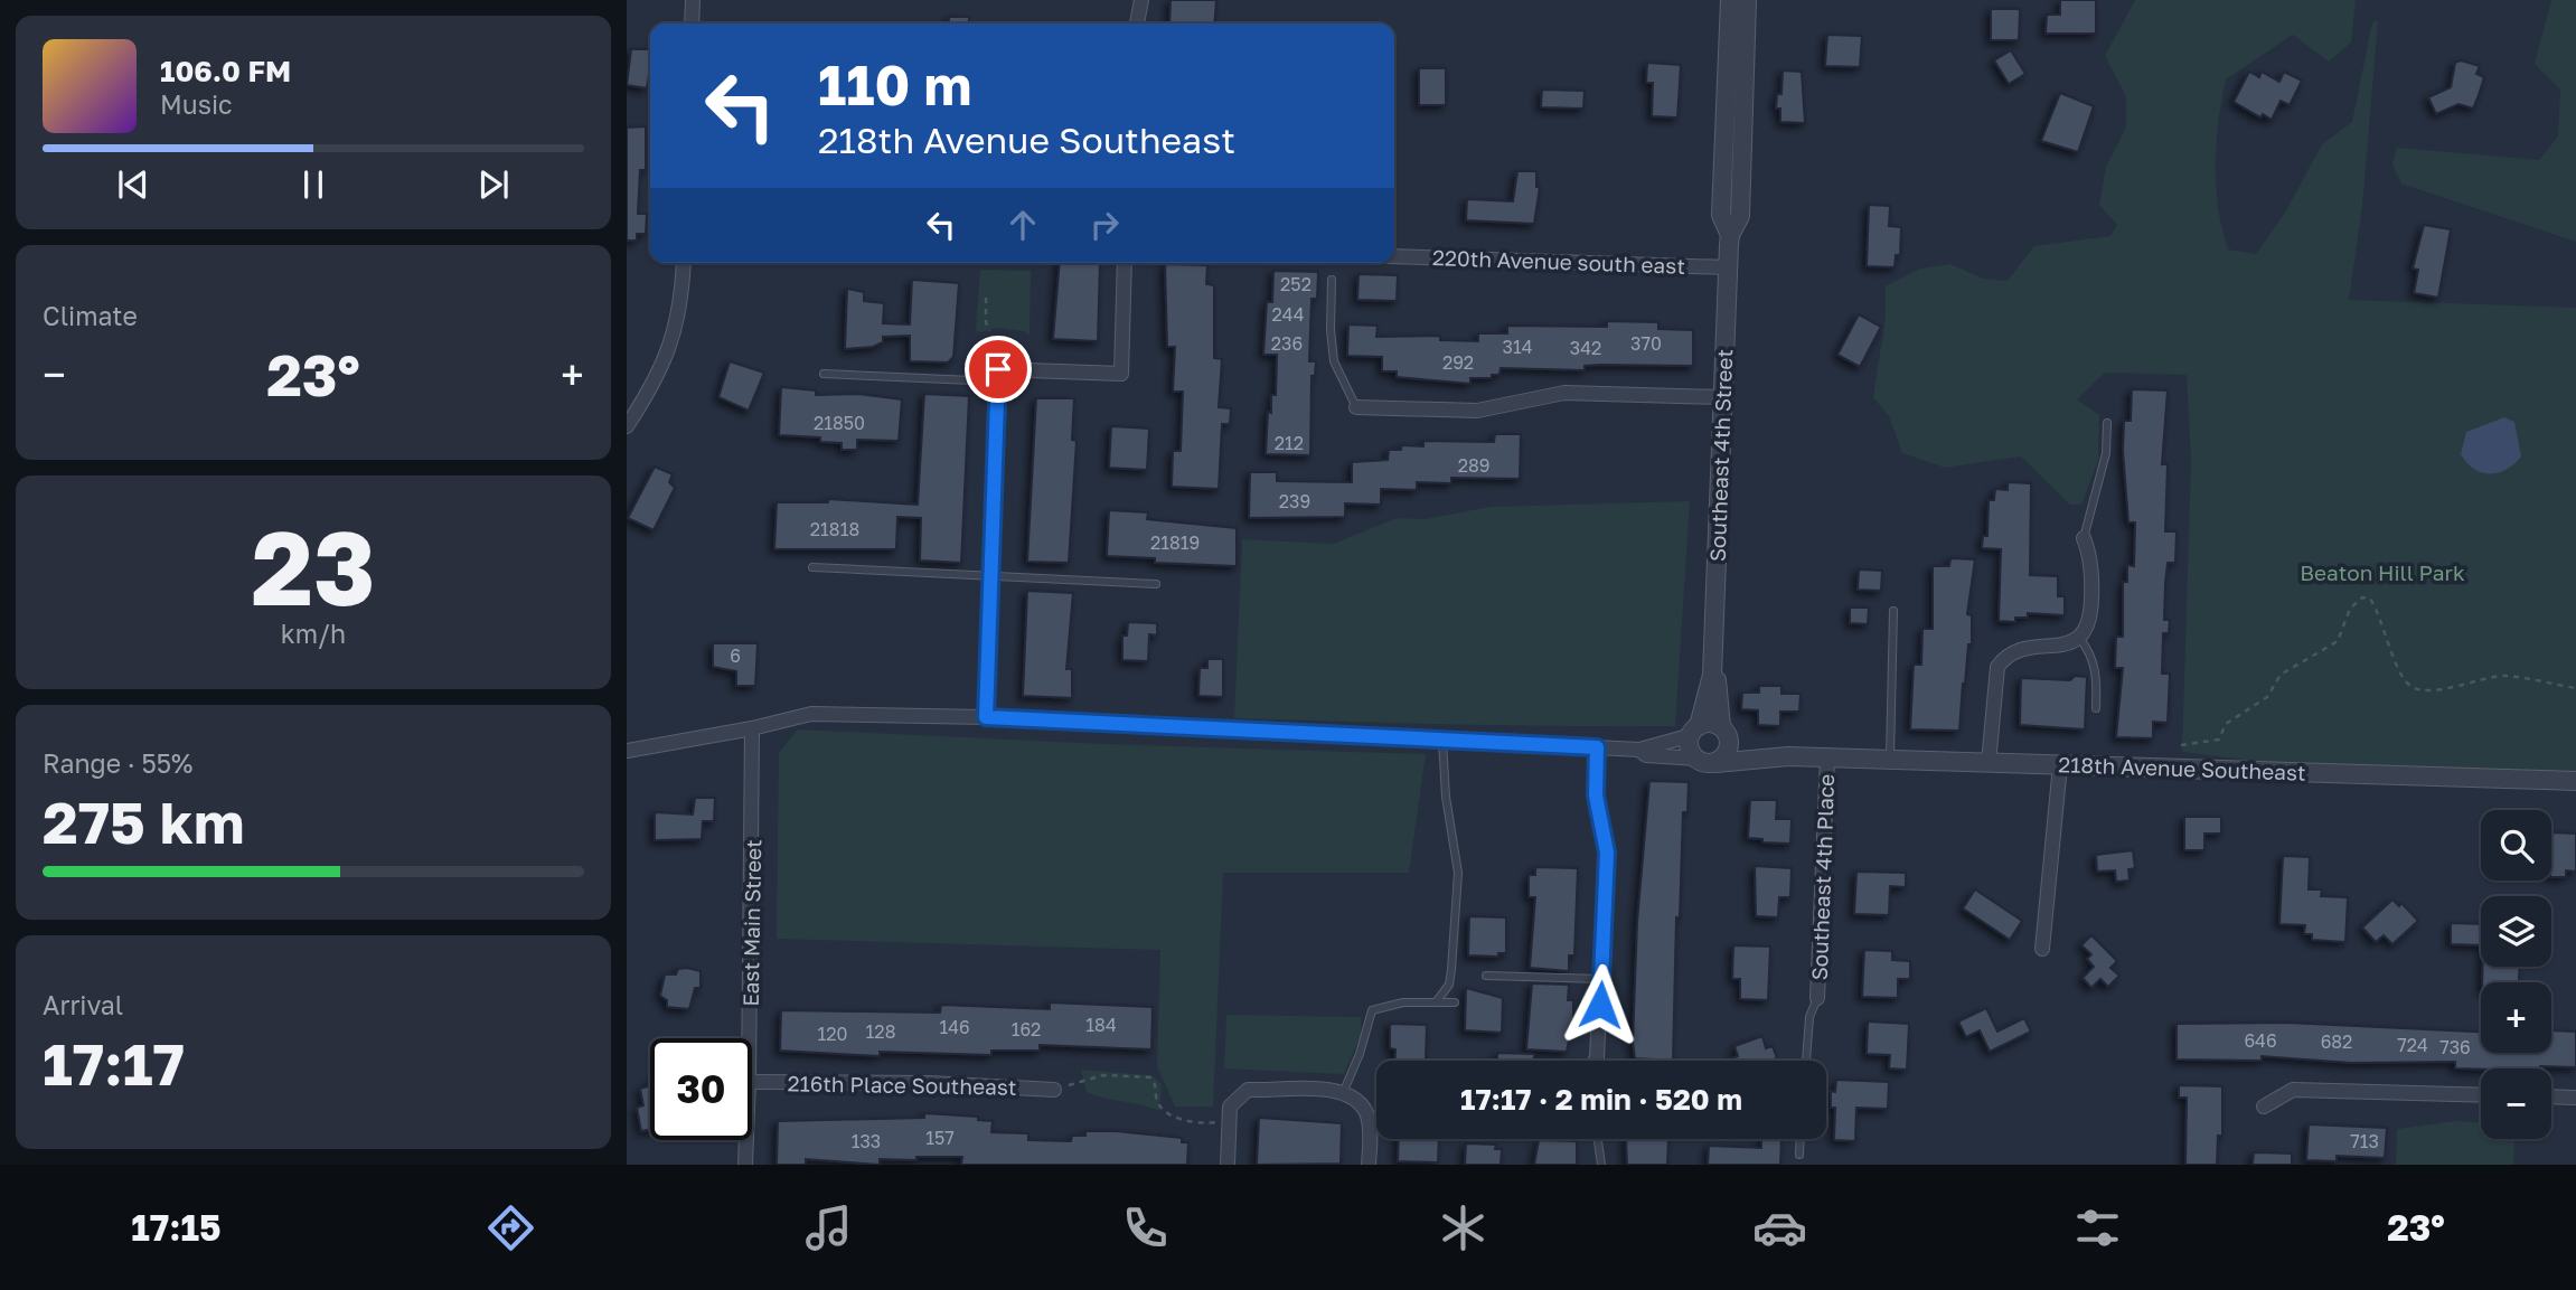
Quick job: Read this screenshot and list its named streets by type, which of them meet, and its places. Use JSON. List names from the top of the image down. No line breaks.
{"streets":{"street":["220th Avenue south east","Southeast 4th Street","218th Avenue Southeast","Southeast 4th Place","East Main Street","216th Place Southeast"]},"crossings":[["220th Avenue south east","Southeast 4th Street"],["Southeast 4th Street","218th Avenue Southeast"],["218th Avenue Southeast","Southeast 4th Place"]],"parks":["Beaton Hill Park"],"house_numbers":["252","244","236","370","314","342","292","21850","212","289","239","21818","21819","6","184","146","162","128","120","646","682","724","736","157","133","713"],"page":{"turn":["110 m","218th Avenue Southeast"],"song":["106.0 FM","Music"],"tile":["Climate",["23","km/h"],["Range · 55%","275 km"],["Arrival","17:17"]],"heat":["−","23°","+"],"map_buttons":["+","−"],"limit":"30","trip":"17:17 · 2 min · 520 m","tabs":["17:15","23°"]}}
